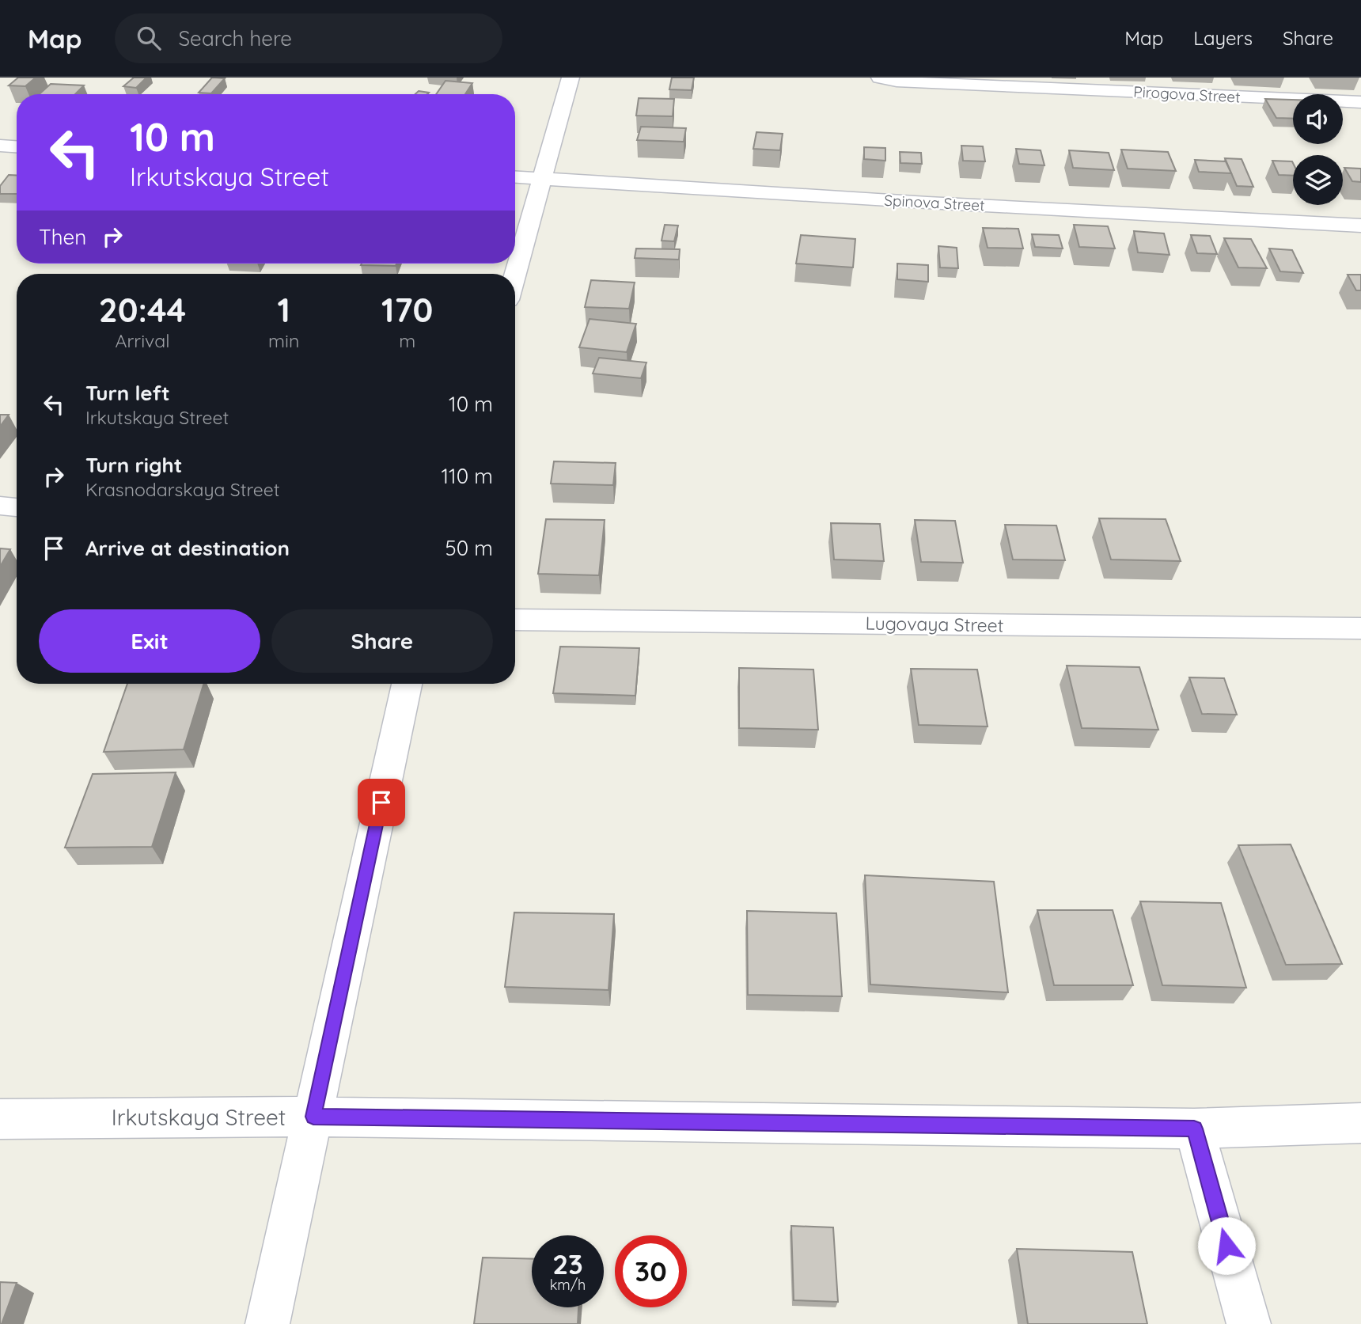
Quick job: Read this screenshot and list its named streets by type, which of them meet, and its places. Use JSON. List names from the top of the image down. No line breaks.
{"streets":{"street":["Pirogova Street","Spinova Street","Lugovaya Street","Irkutskaya Street"]},"page":{"header":"Map","search":"Search here","nav":["Map","Layers","Share"],"turn":["10 m","Irkutskaya Street"],"then":"Then","eta":["20:44","Arrival","1","min","170","m"],"list":[{"name":"Turn left","note":"Irkutskaya Street","value":"10 m"},{"name":"Turn right","note":"Krasnodarskaya Street","value":"110 m"},{"name":"Arrive at destination","value":"50 m"}],"buttons":["Exit","Share"],"speed":"23 km/h","limit":"30"}}
